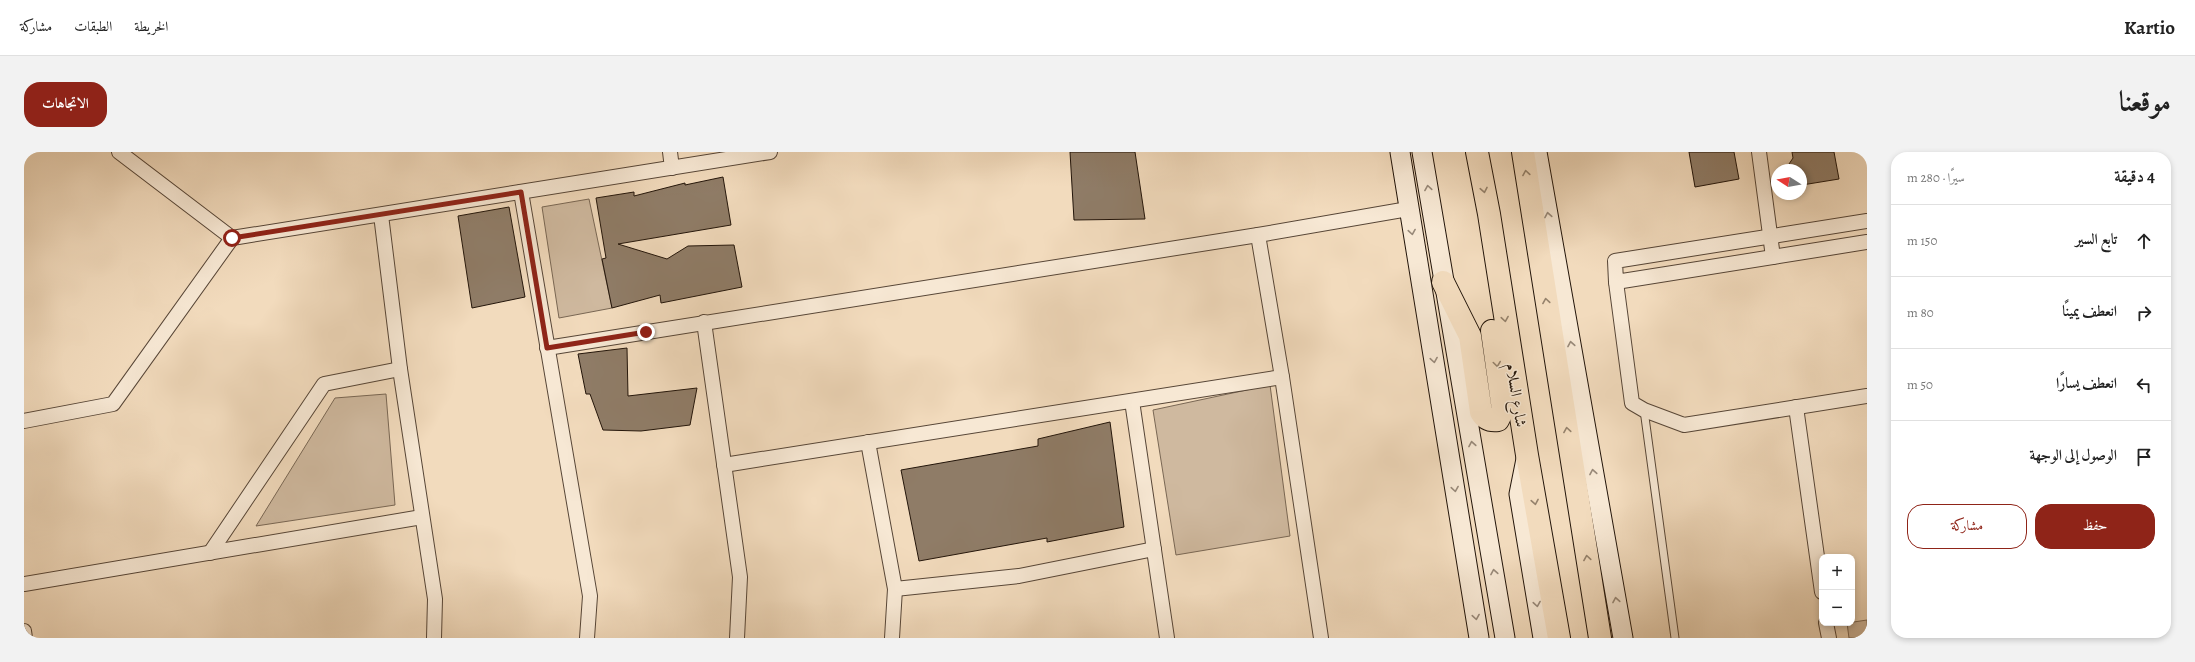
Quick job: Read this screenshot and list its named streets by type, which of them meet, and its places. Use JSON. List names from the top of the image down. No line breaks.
{"streets":{"main road":["شارع السلام"]},"north":"left","page":{"header":"Kartio","nav":["الخريطة","الطبقات","مشاركة"],"title":"موقعنا","buttons":["الاتجاهات",["حفظ","مشاركة"]],"heading":["4 دقيقة","سيرًا · 280 m"],"list":[["تابع السير","150 m"],["انعطف يمينًا","80 m"],["انعطف يسارًا","50 m"],"الوصول إلى الوجهة"],"map_buttons":["+","−"]}}
